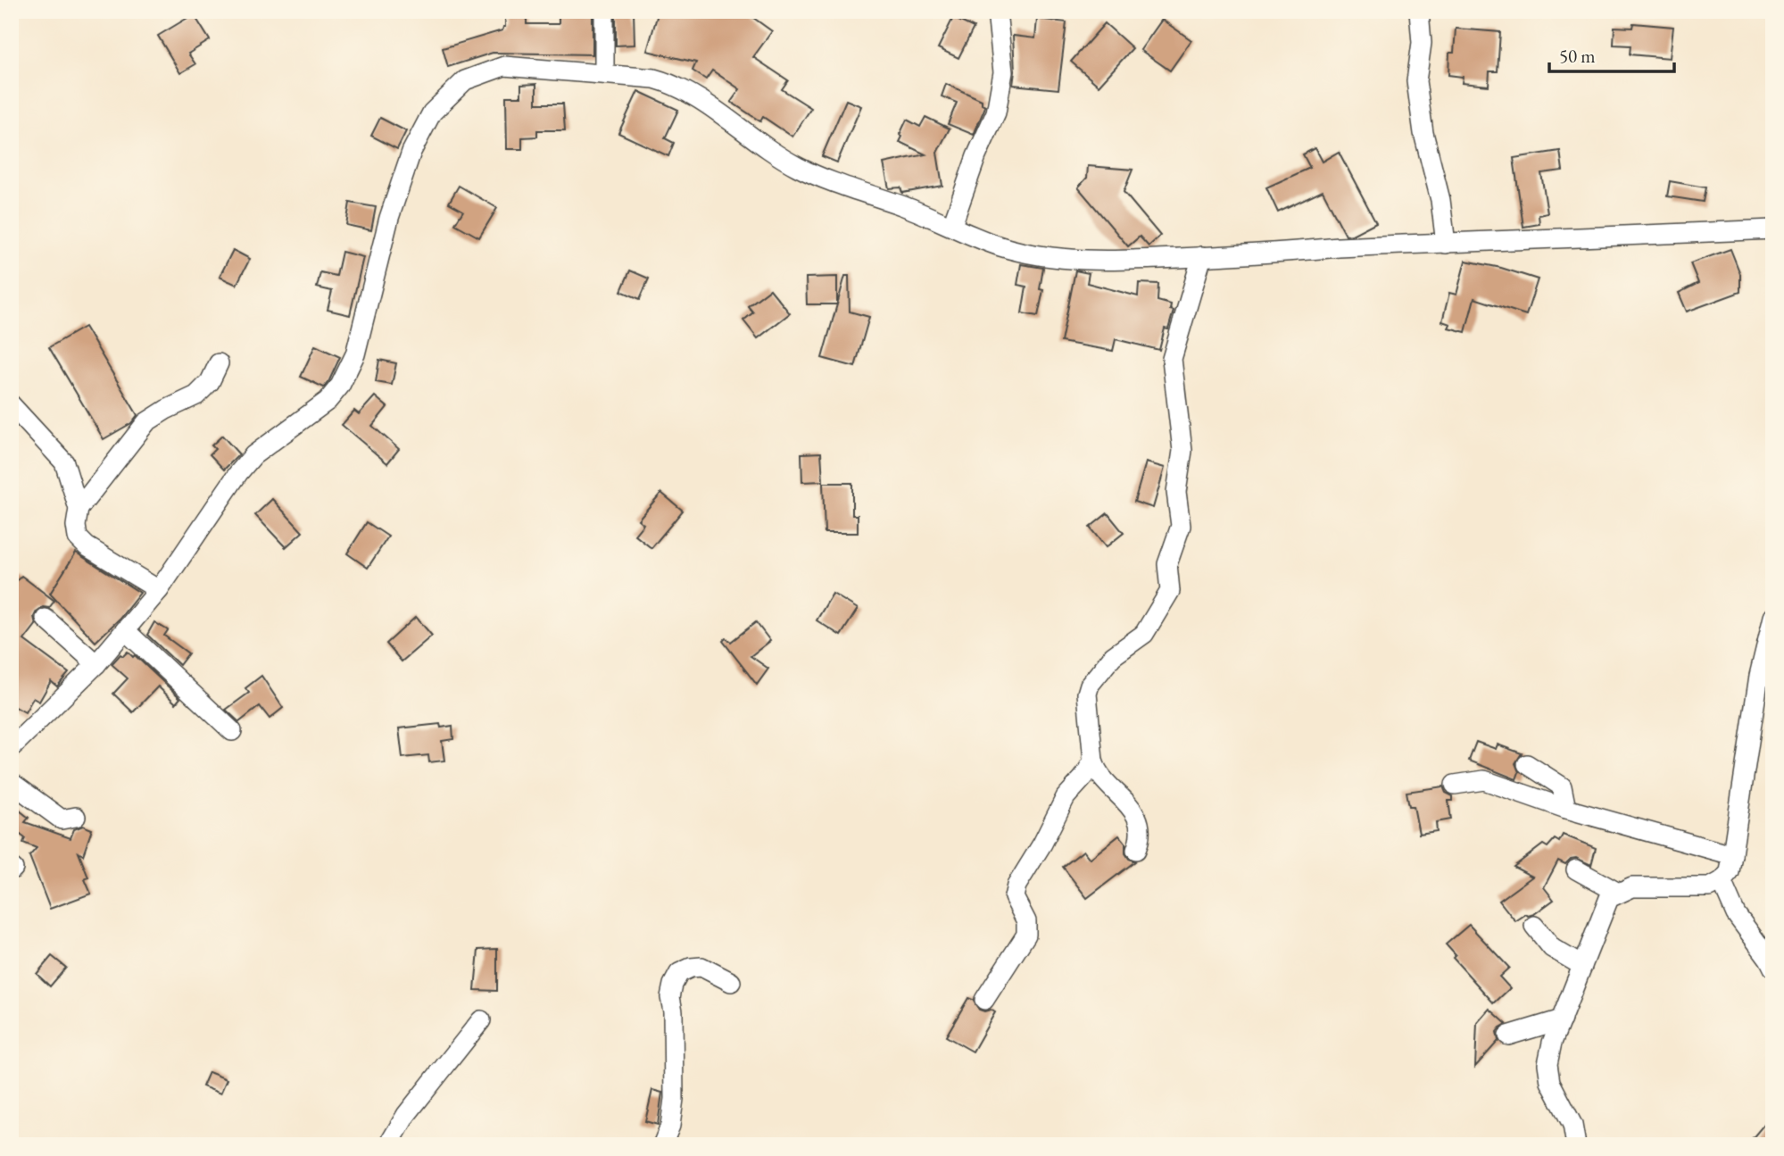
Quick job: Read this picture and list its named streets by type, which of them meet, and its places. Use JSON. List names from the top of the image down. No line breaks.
{"scale_bar":"50 m"}
